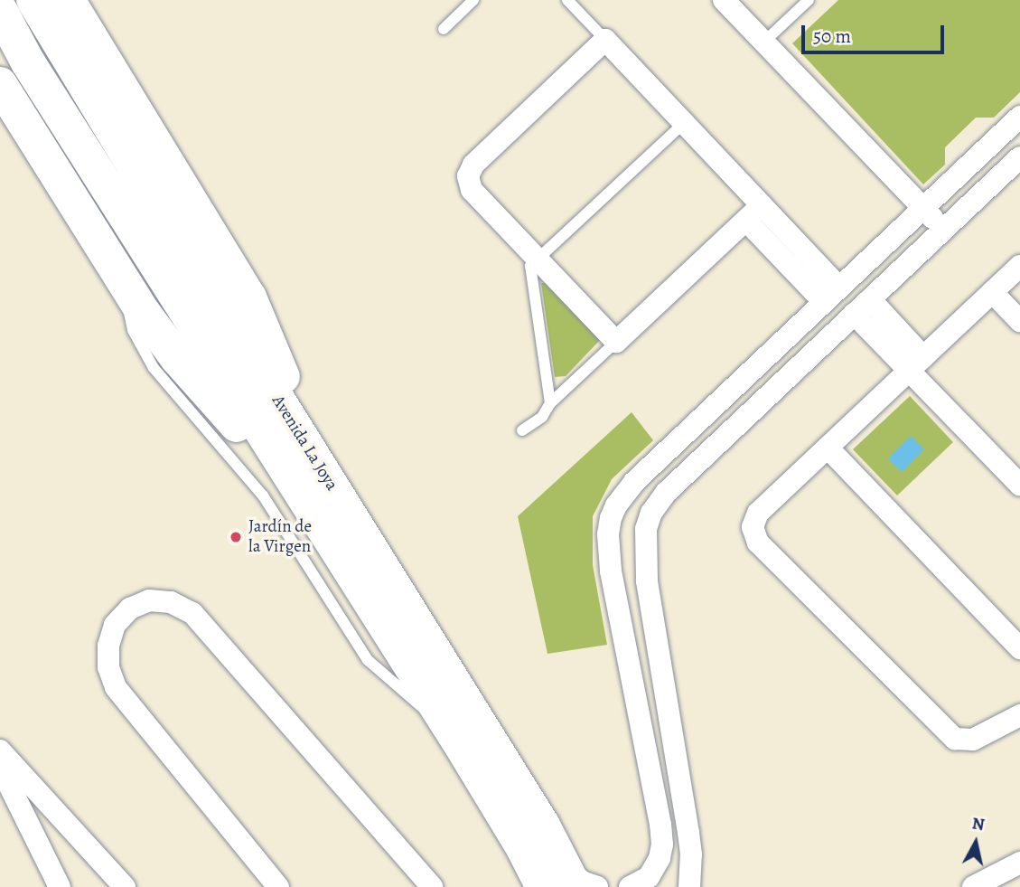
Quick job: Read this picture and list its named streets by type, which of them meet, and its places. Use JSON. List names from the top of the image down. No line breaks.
{"streets":{"main road":["Avenida La Joya"]},"places":["Jardín de la Virgen"],"scale_bar":"50 m","north":"top"}
